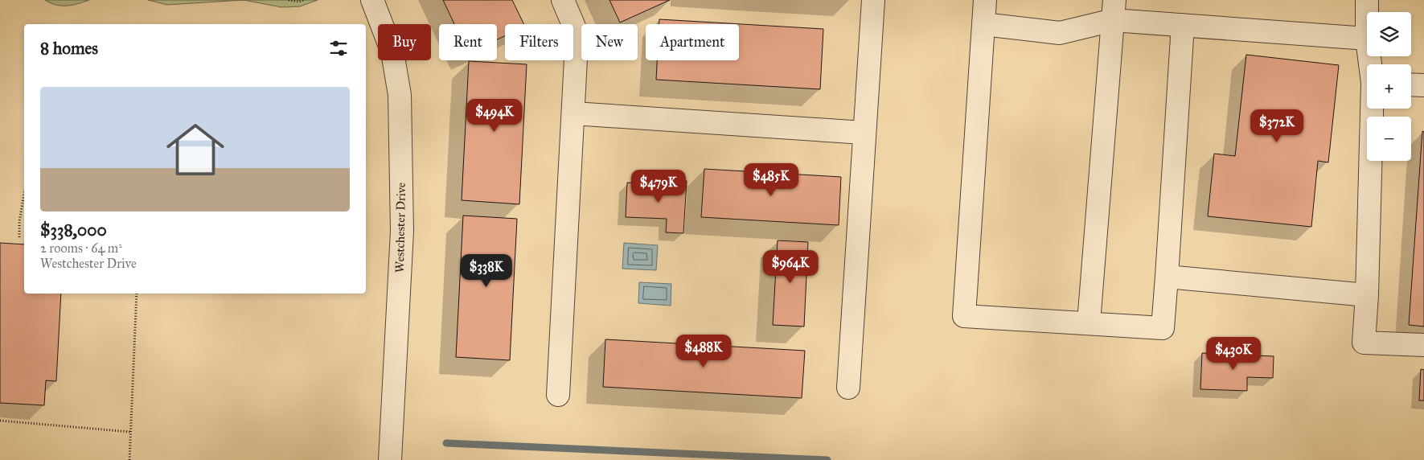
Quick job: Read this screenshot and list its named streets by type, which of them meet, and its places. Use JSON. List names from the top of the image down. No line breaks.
{"streets":{"street":["Westchester Drive"]},"page":{"map_buttons":["+","−"],"chip":["Buy","Rent","Filters","New","Apartment"],"heading":"8 homes","list":[{"name":"$338,000","note":"2 rooms · 64 m² · Westchester Drive"}],"price":["$494K","$372K","$485K","$479K","$964K","$338K","$488K","$430K"]}}
